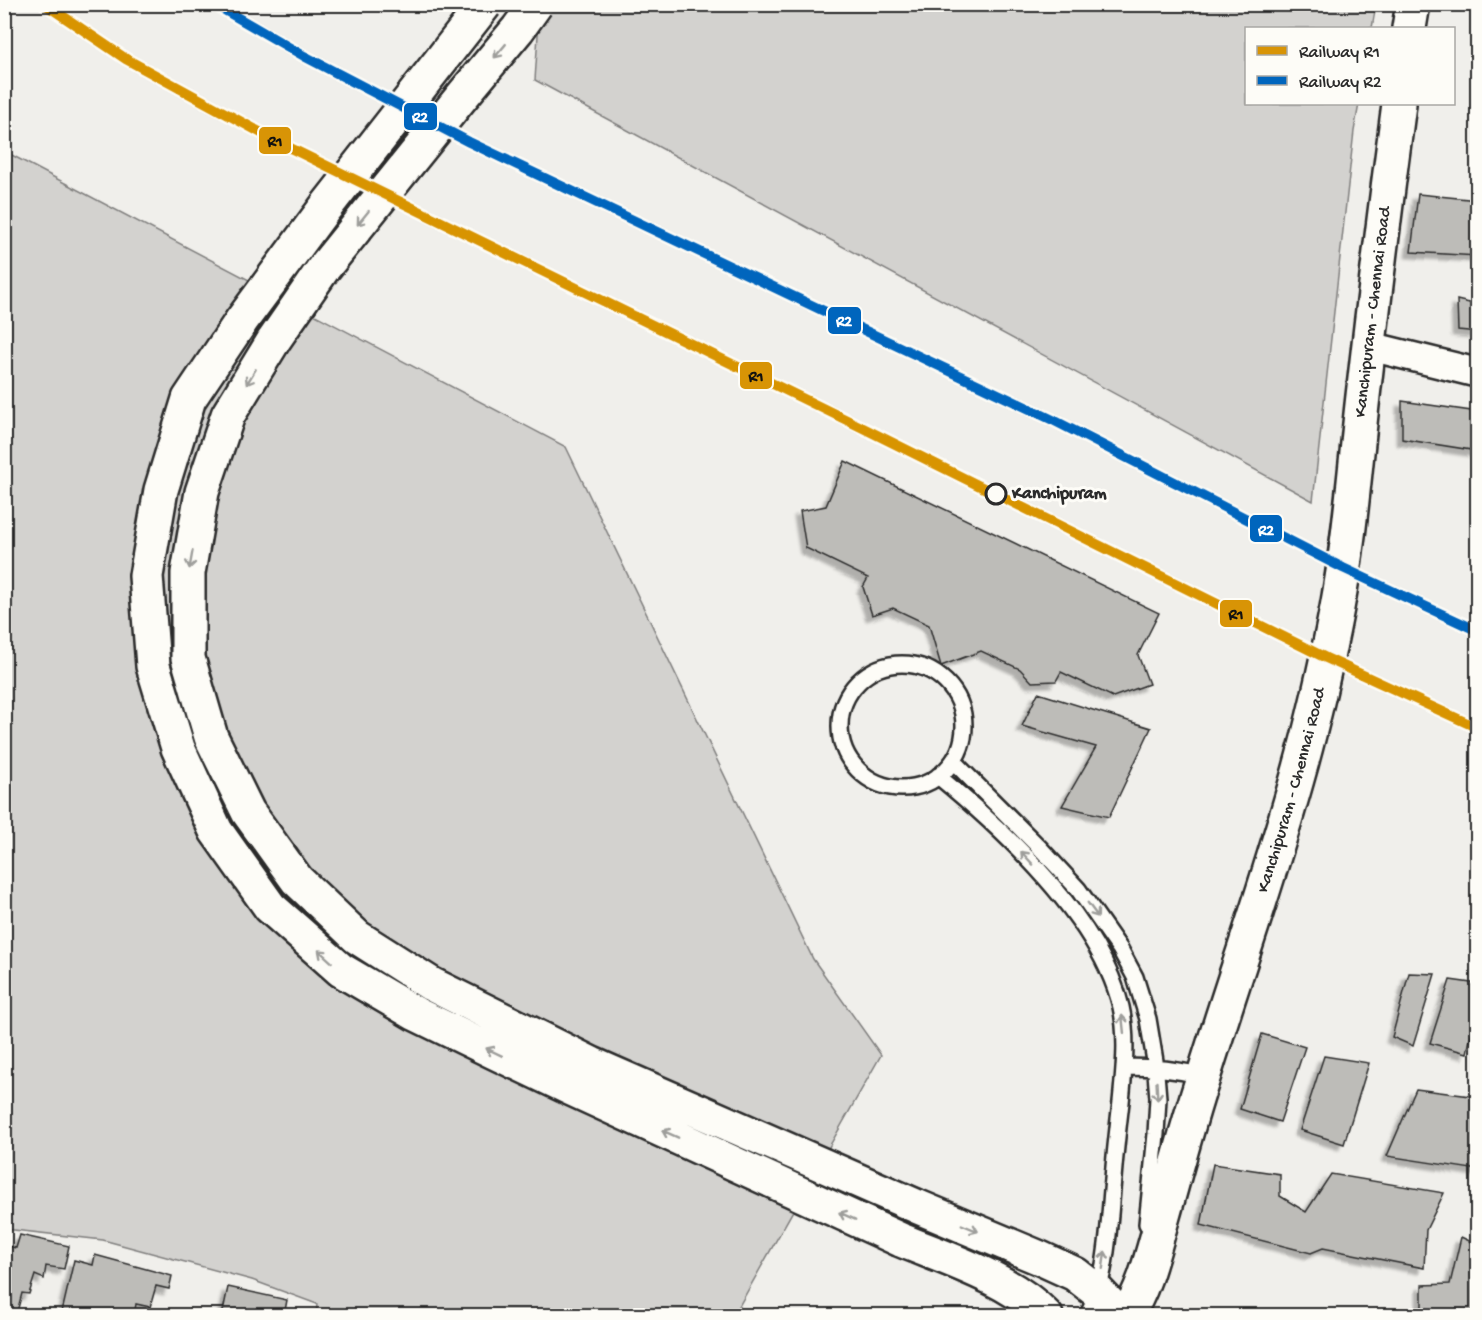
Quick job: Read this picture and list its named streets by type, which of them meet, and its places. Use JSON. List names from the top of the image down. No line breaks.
{"streets":{"main road":["Kanchipuram - Chennai Road"]},"places":["Kanchipuram"],"lines":["rail line R1","rail line R2"],"legend":["Railway R1","Railway R2"]}
